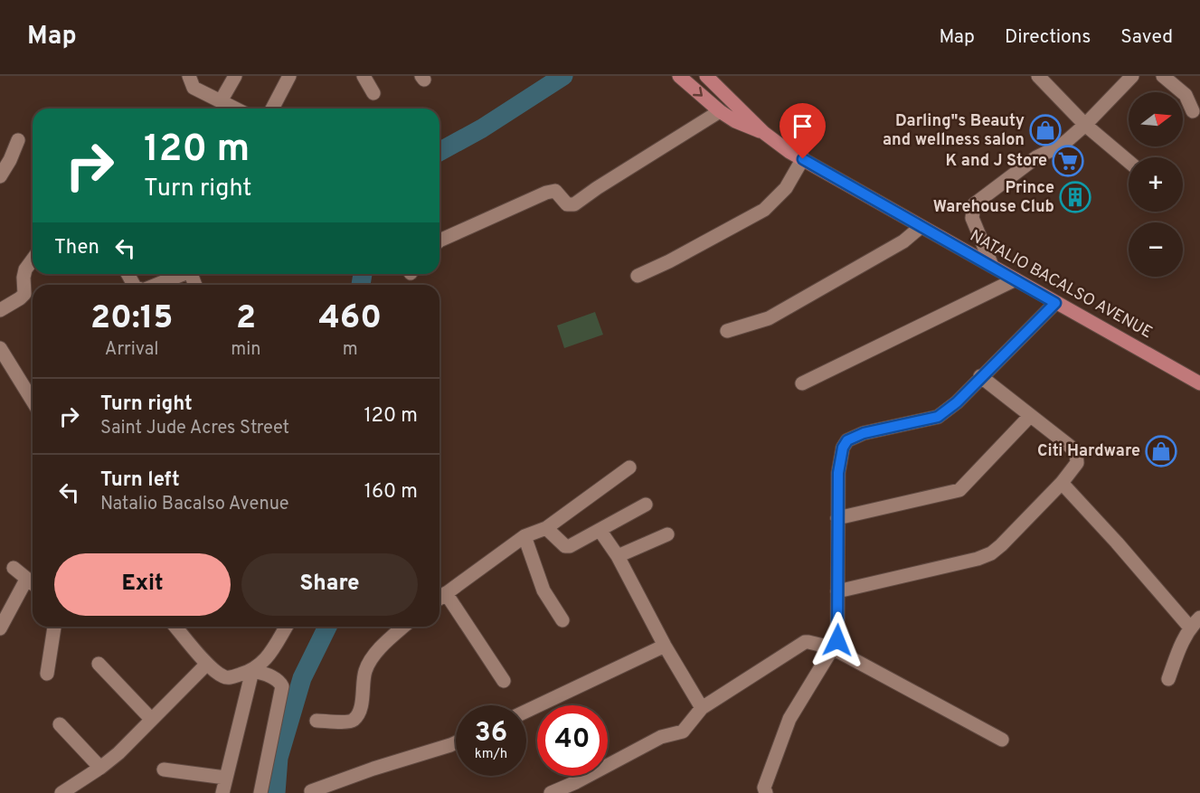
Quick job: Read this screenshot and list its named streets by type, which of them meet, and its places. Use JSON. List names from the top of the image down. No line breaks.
{"streets":{"main road":["NATALIO BACALSO AVENUE"]},"places":{"shop":["Darling\"s Beauty and wellness salon","Citi Hardware"],"supermarket":["K and J Store"],"building":["Prince Warehouse Club"]},"north":"right","page":{"header":"Map","nav":["Map","Directions","Saved"],"map_buttons":["+","−"],"turn":["120 m","Turn right"],"then":"Then","eta":["20:15","Arrival","2","min","460","m"],"list":[{"name":"Turn right","note":"Saint Jude Acres Street","value":"120 m"},{"name":"Turn left","note":"Natalio Bacalso Avenue","value":"160 m"}],"buttons":["Exit","Share"],"speed":"36 km/h","limit":"40"}}
